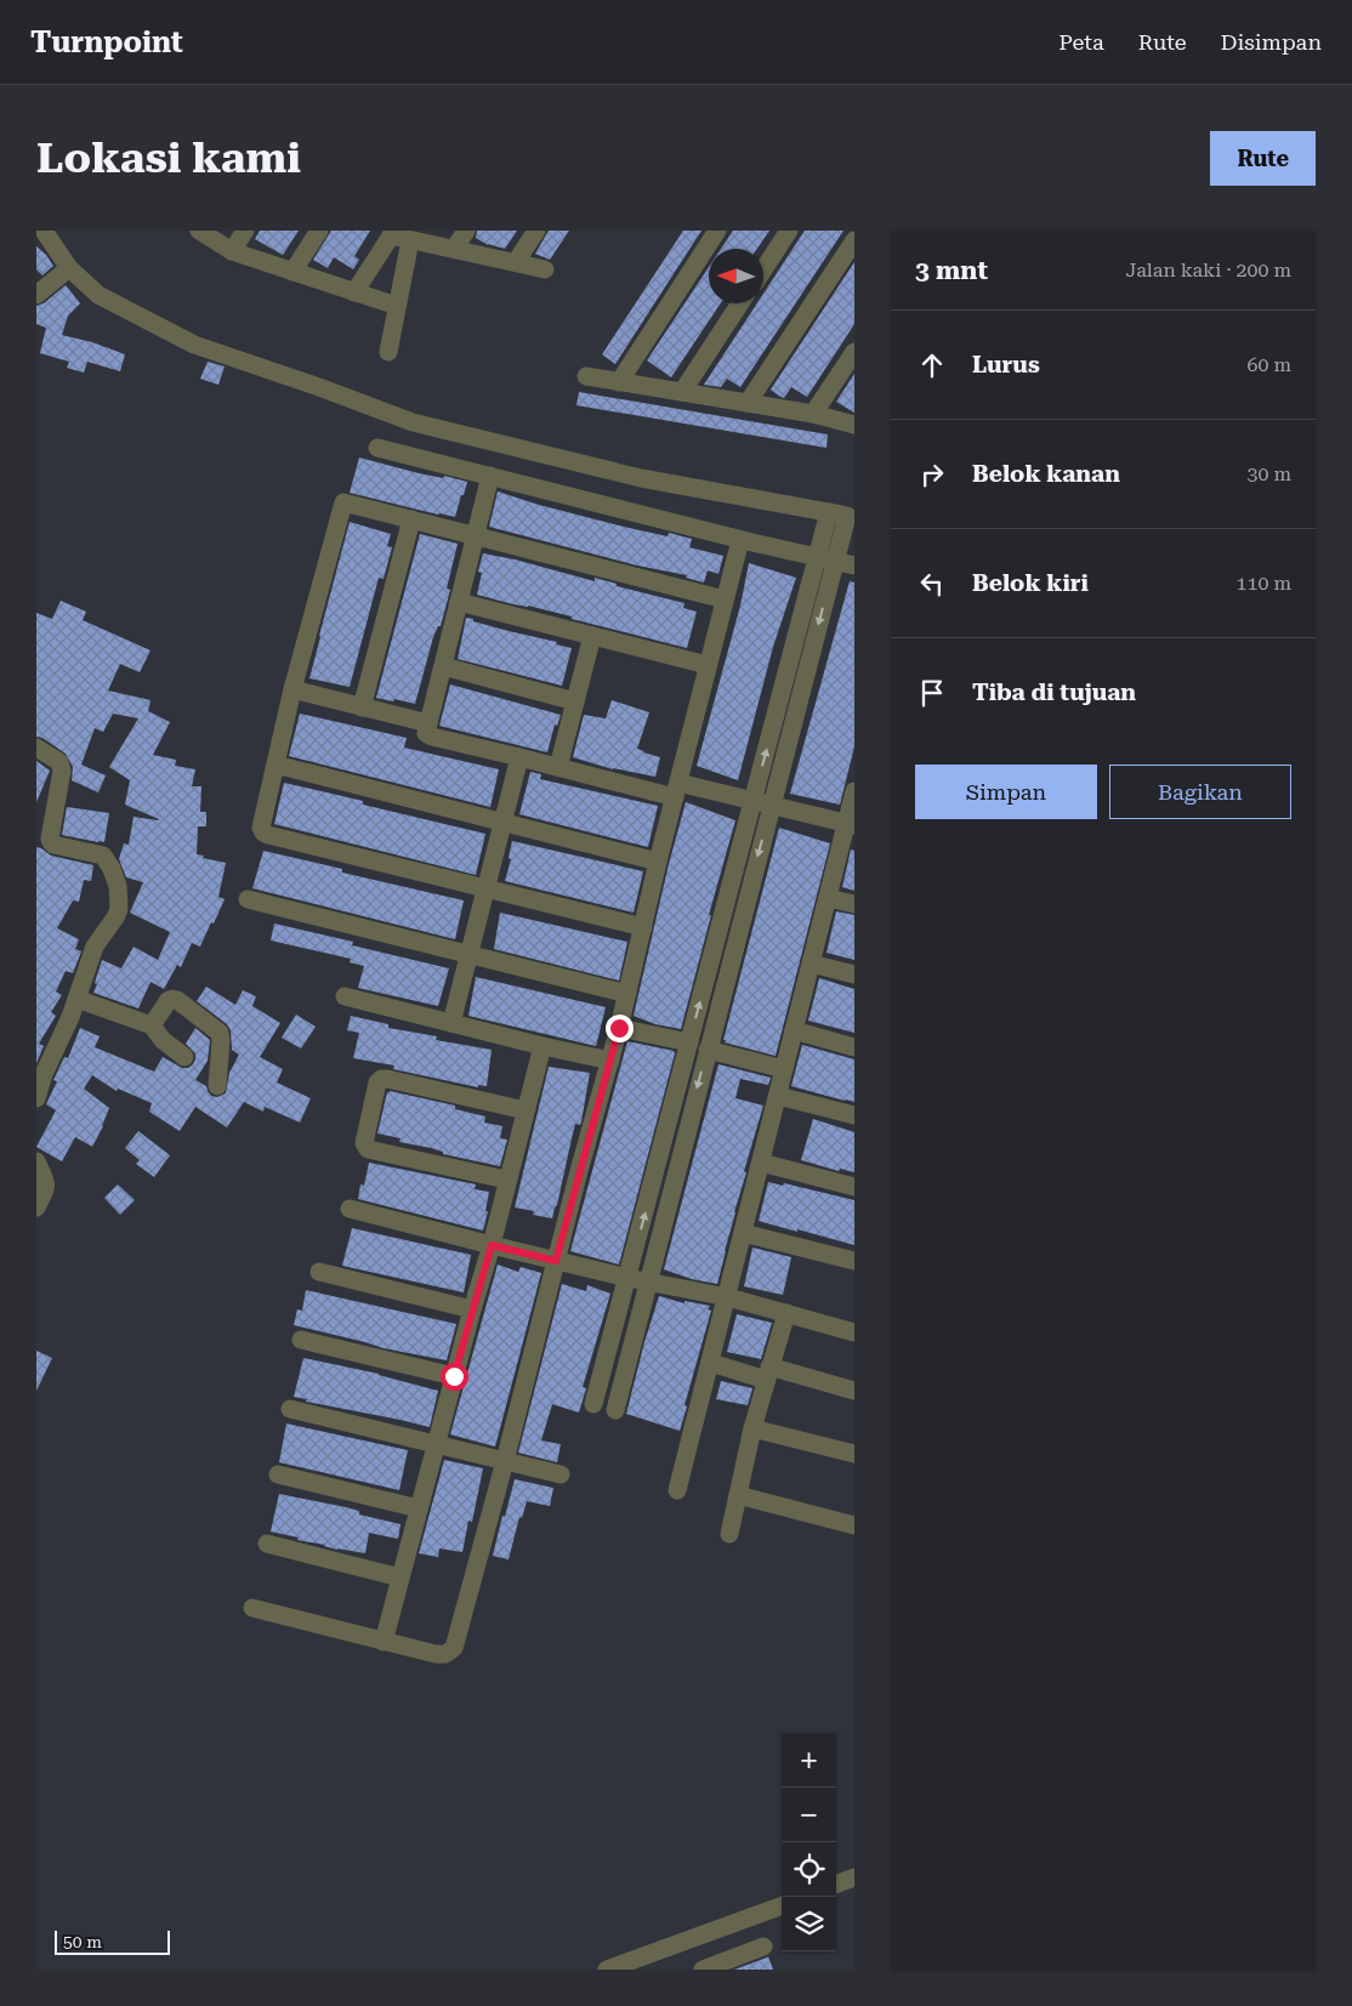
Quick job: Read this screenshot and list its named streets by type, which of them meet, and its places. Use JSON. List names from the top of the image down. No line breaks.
{"scale_bar":"50 m","north":"left","page":{"header":"Turnpoint","nav":["Peta","Rute","Disimpan"],"buttons":["Rute",["Simpan","Bagikan"]],"title":"Lokasi kami","heading":["3 mnt","Jalan kaki · 200 m"],"list":[["Lurus","60 m"],["Belok kanan","30 m"],["Belok kiri","110 m"],"Tiba di tujuan"],"map_buttons":["+","−"],"scale":"50 m"}}
